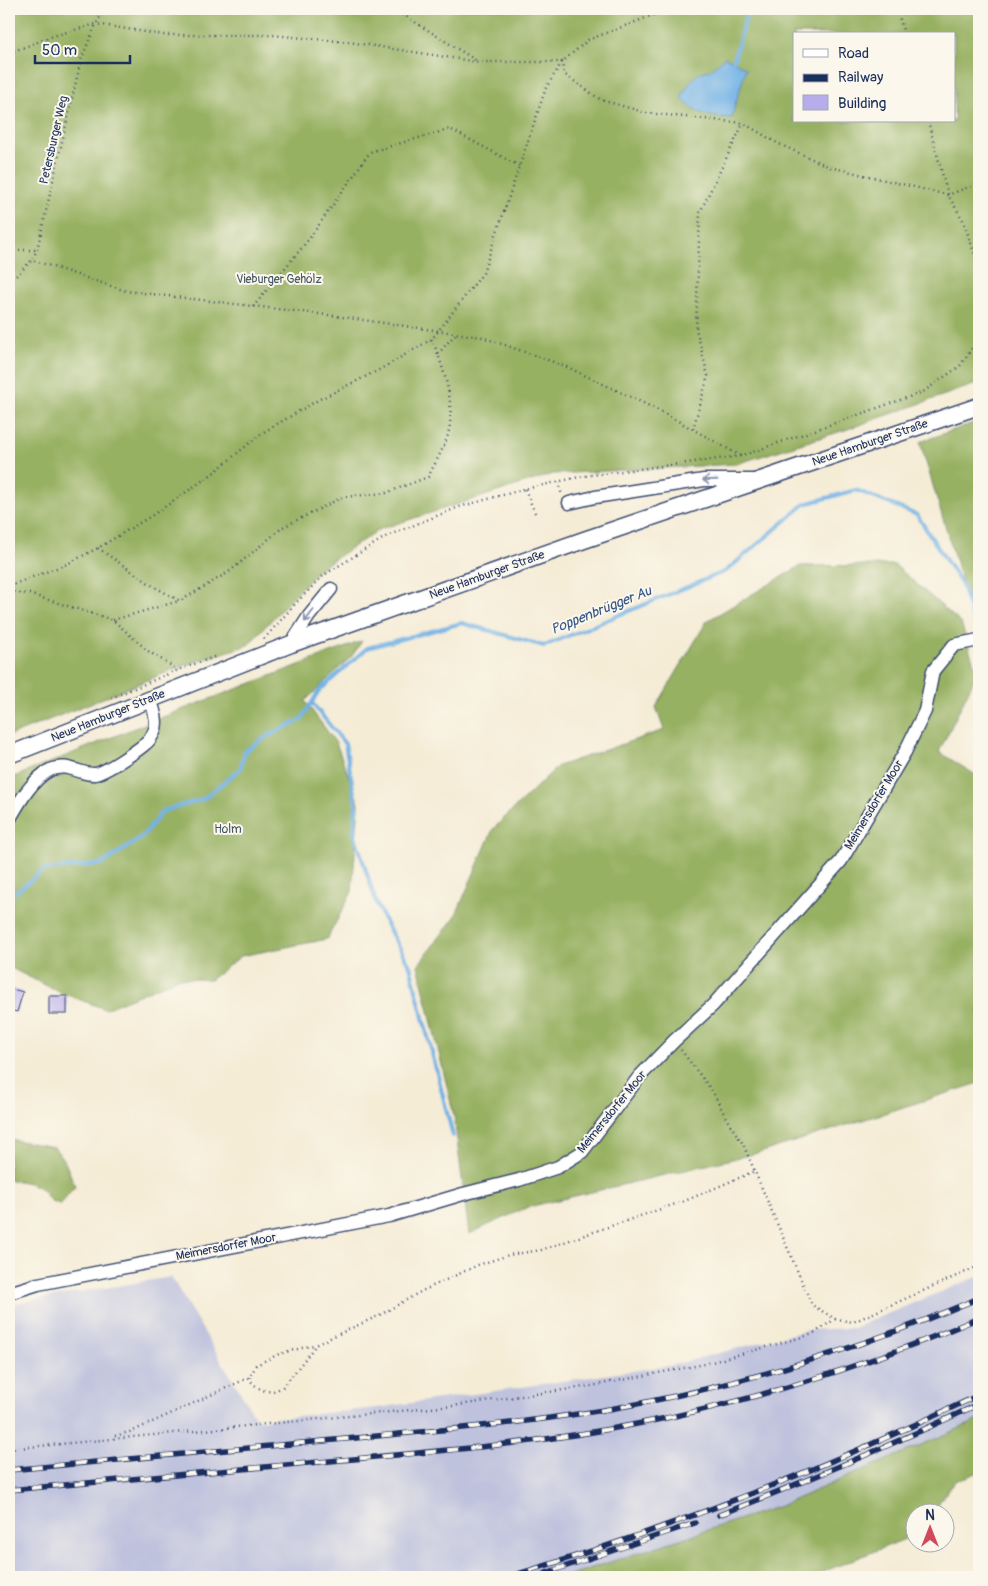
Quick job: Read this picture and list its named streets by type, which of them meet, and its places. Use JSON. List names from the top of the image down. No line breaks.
{"streets":{"main road":["Neue Hamburger Straße"],"street":["Meimersdorfer Moor"],"path":["Petersburger Weg"]},"water":["Poppenbrügger Au"],"parks":["Vieburger Gehölz","Holm"],"legend":["Road","Railway","Building"],"scale_bar":"50 m","north":"top"}
